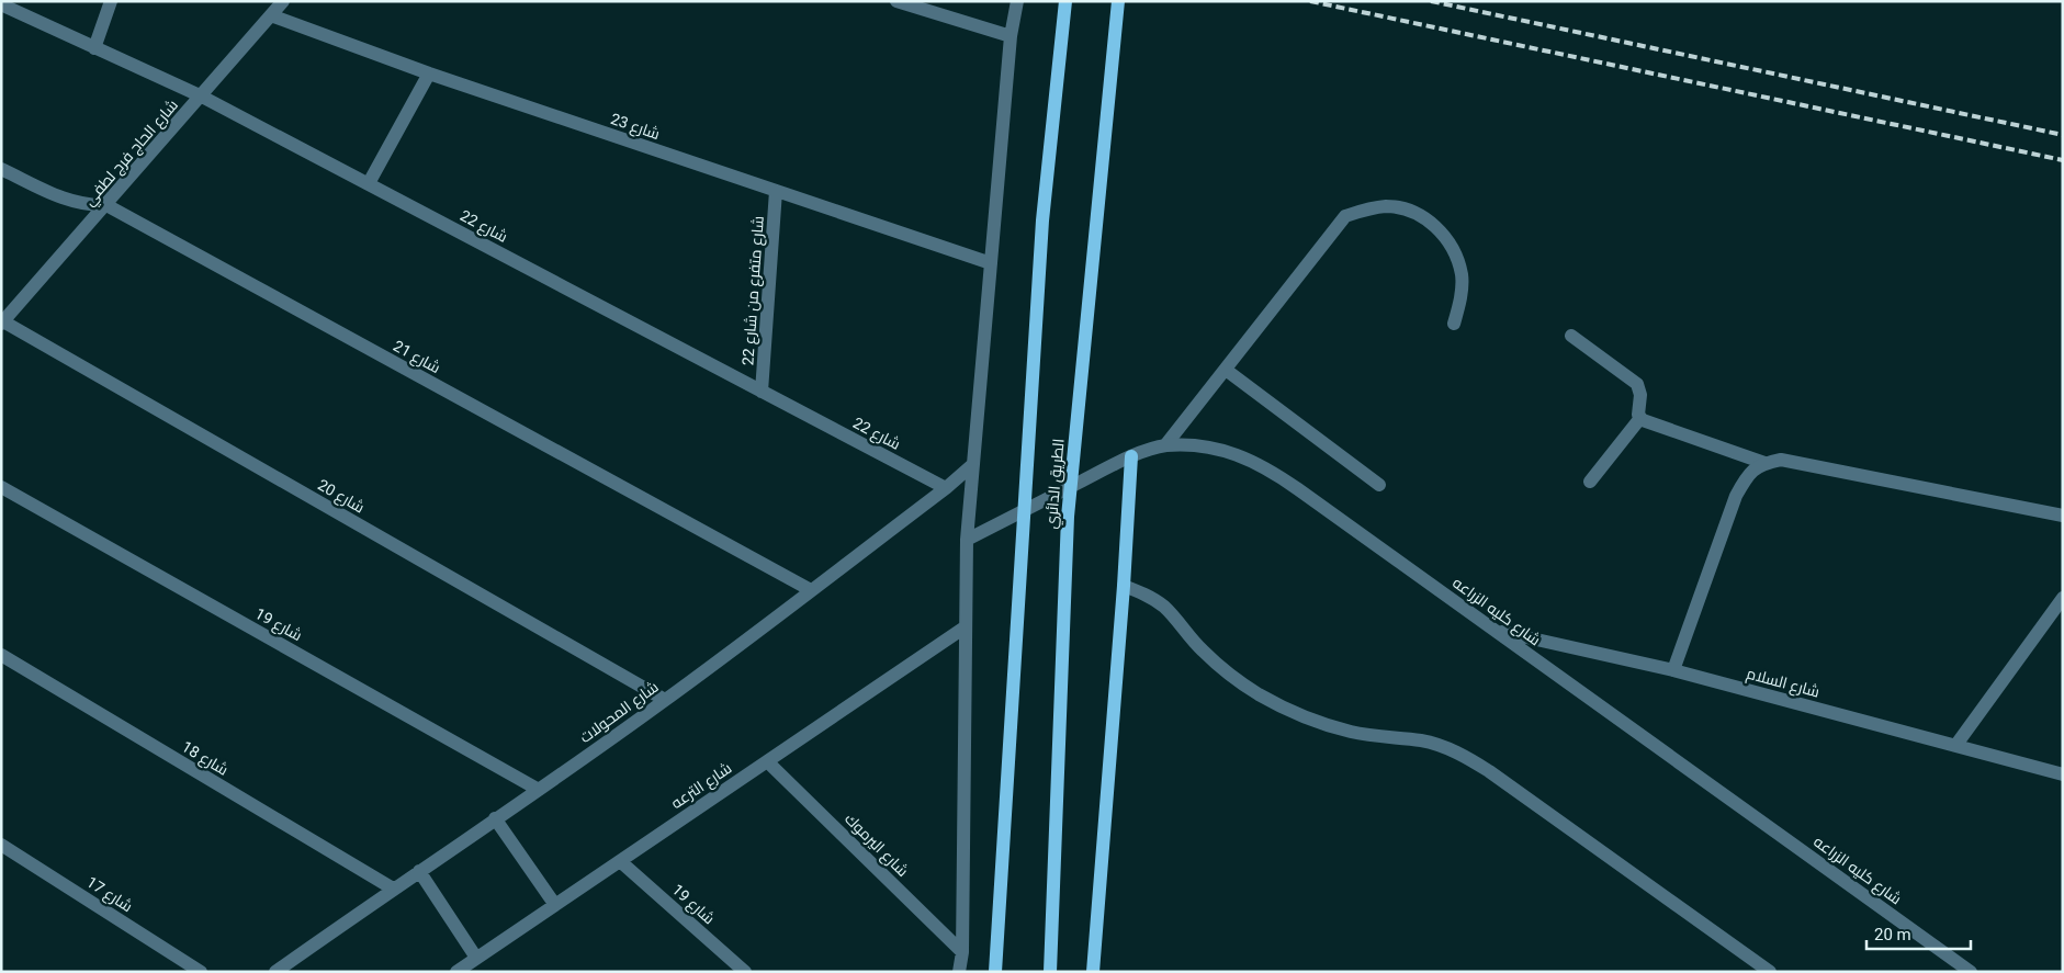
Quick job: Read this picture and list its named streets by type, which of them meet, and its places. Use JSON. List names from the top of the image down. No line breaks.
{"streets":{"main road":["الطريق الدائري"],"street":["شارع 23","شارع الحاج فرج لطفي","شارع 22","شارع متفرع من شارع 22","شارع 21","شارع 20","شارع كليه الزراعه","شارع 19","شارع السلام","شارع المحولات","شارع 18","شارع الترعه","شارع اليرموك","شارع 17"]},"crossings":[["شارع 23","شارع الحاج فرج لطفي"],["شارع 23","شارع متفرع من شارع 22"],["شارع الحاج فرج لطفي","شارع 22"],["شارع الحاج فرج لطفي","شارع 21"],["شارع الحاج فرج لطفي","شارع 20"],["شارع 22","شارع متفرع من شارع 22"],["شارع 22","شارع المحولات"],["شارع 21","شارع المحولات"],["شارع 20","شارع المحولات"],["شارع كليه الزراعه","شارع السلام"],["شارع 19","شارع المحولات"],["شارع 19","شارع الترعه"],["شارع المحولات","شارع 18"],["شارع الترعه","شارع اليرموك"]],"scale_bar":"20 m"}
